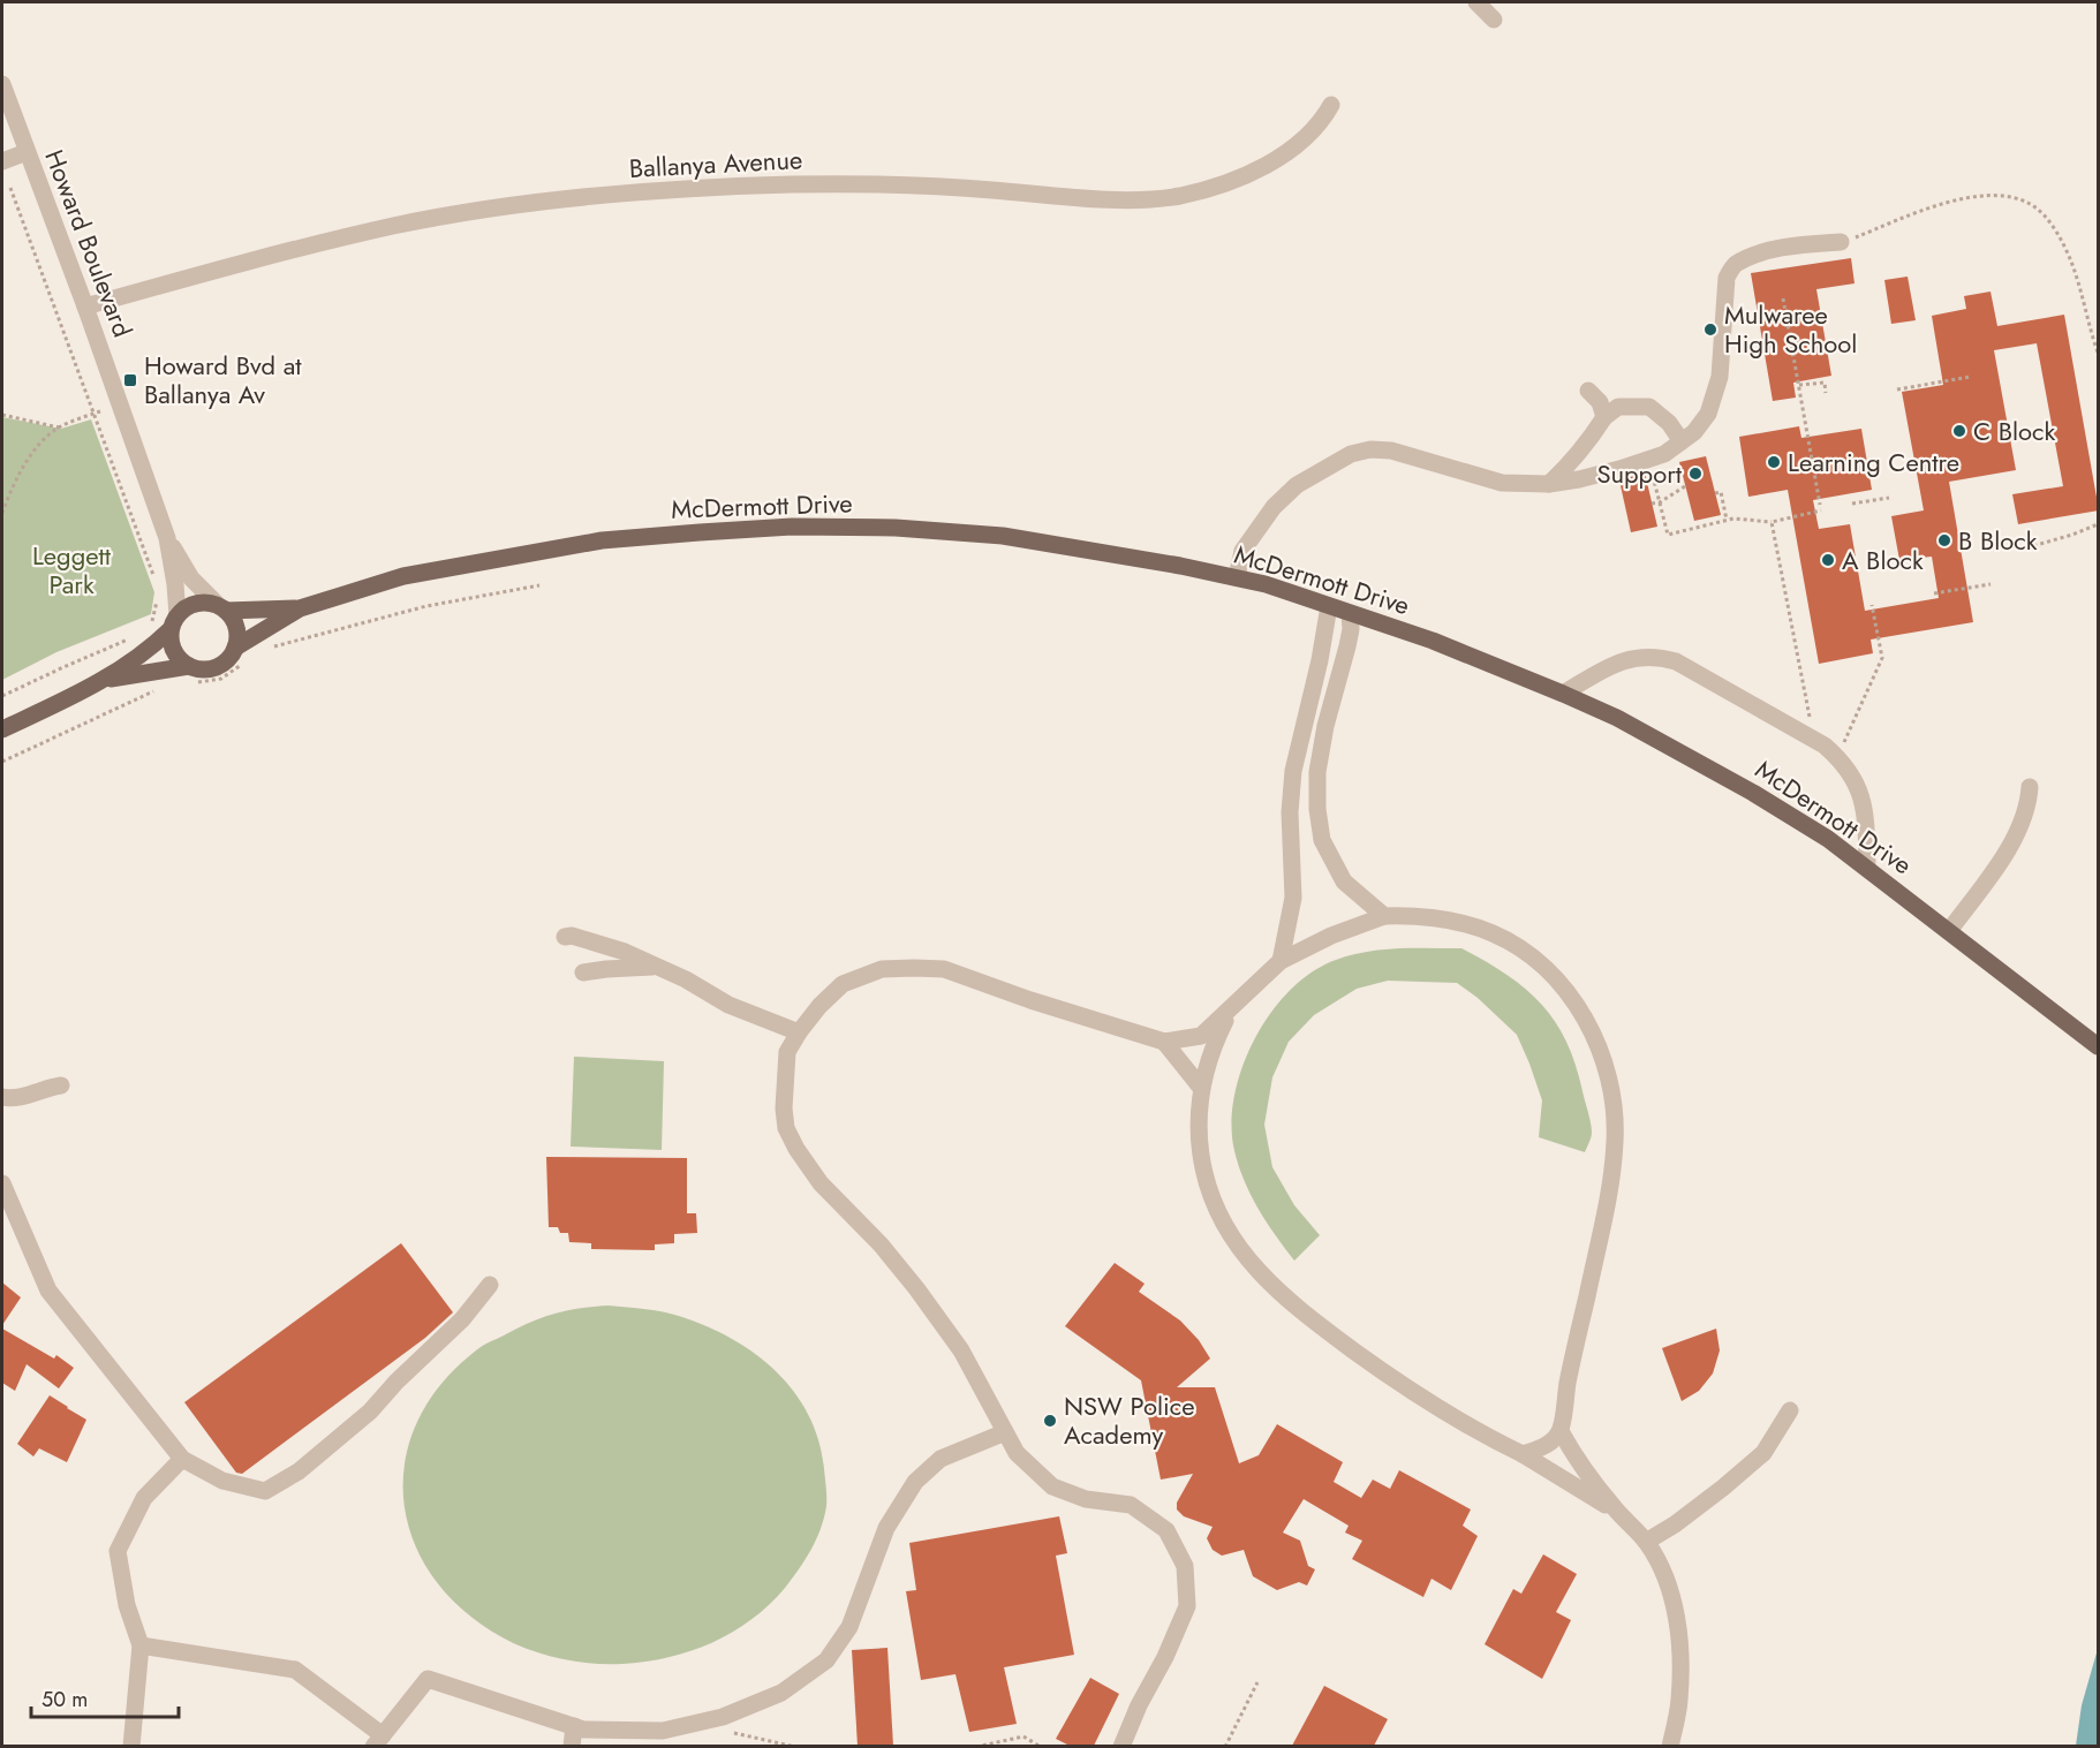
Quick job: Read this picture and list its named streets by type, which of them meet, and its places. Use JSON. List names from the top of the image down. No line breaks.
{"streets":{"main road":["McDermott Drive"],"street":["Ballanya Avenue","Howard Boulevard"]},"crossings":[["Ballanya Avenue","Howard Boulevard"],["Howard Boulevard","McDermott Drive"]],"parks":["Leggett Park"],"places":{"other":["Mulwaree High School","C Block","Learning Centre","Support","B Block","A Block","NSW Police Academy"],"transit":["Howard Bvd at Ballanya Av"]},"scale_bar":"50 m"}
